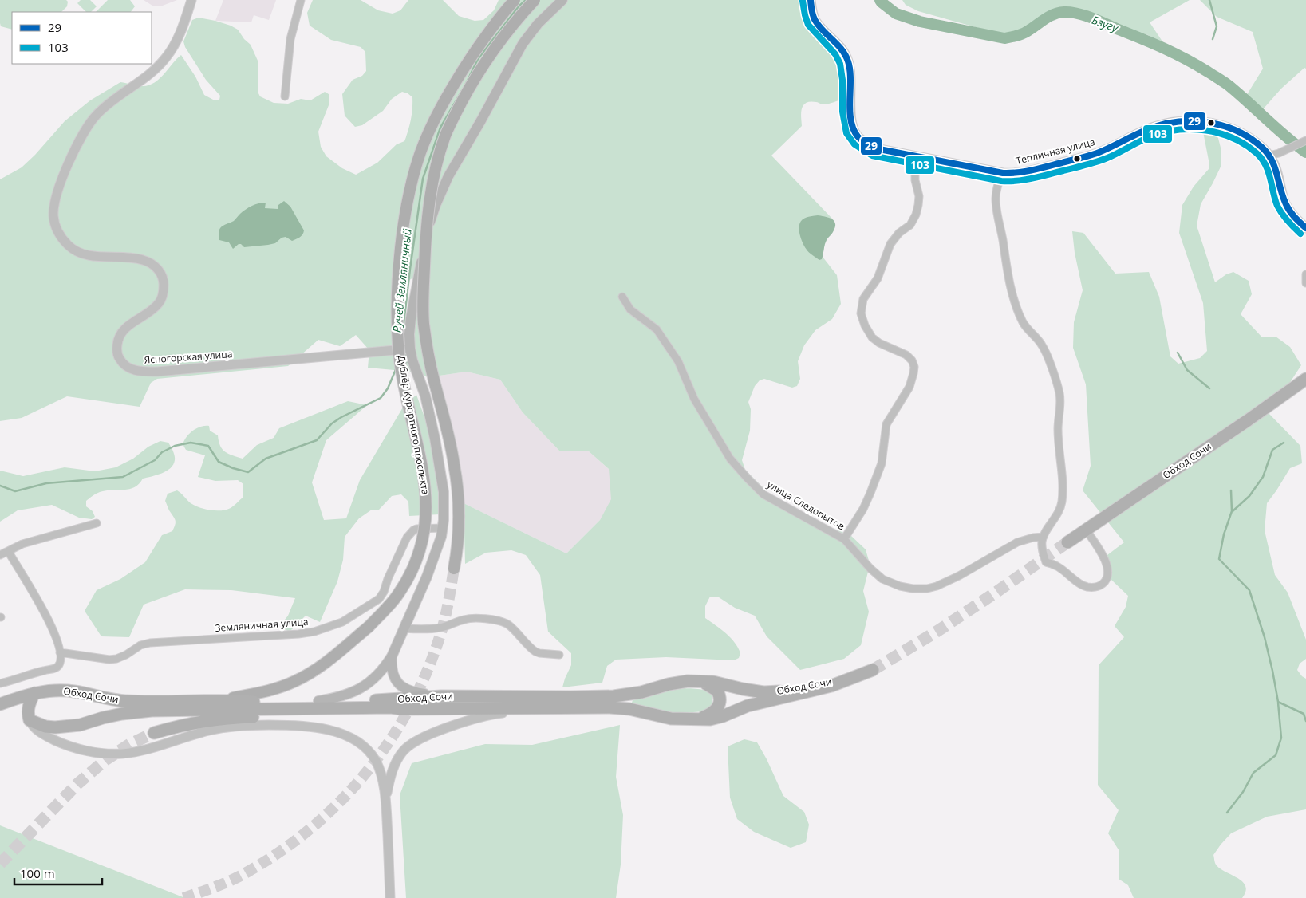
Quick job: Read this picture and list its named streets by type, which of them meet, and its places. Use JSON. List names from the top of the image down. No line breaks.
{"streets":{"highway":["Обход Сочи"],"main road":["Дублёр Курортного проспекта"],"street":["Тепличная улица","Ясногорская улица","улица Следопытов","Земляничная улица"]},"crossings":[["Тепличная улица","улица Следопытов"],["Дублёр Курортного проспекта","Обход Сочи"]],"water":["Бзугу","Ручей Земляничный"],"lines":["transit line 29","transit line 103"],"legend":["29","103"],"scale_bar":"100 m"}
